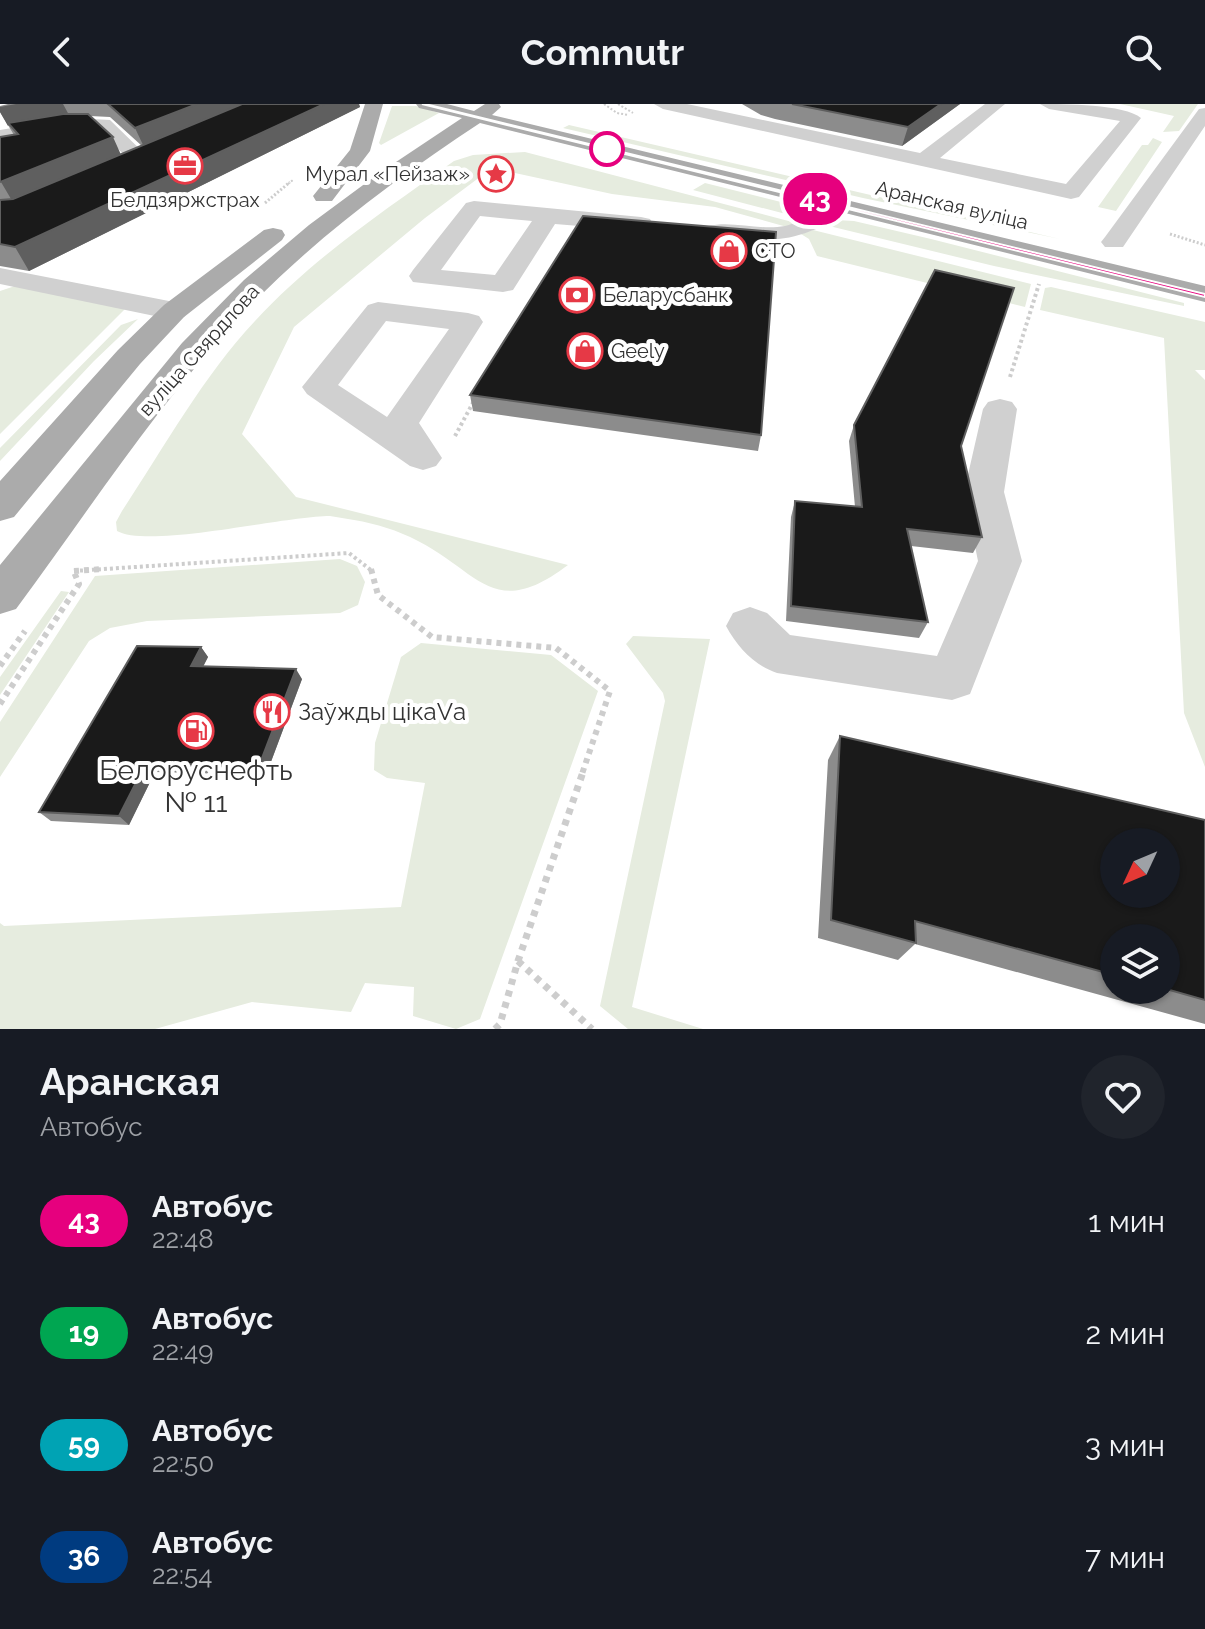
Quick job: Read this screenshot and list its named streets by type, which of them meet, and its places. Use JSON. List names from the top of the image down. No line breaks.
{"streets":{"main road":["Аранская вуліца","вуліца Свярдлова"]},"crossings":[["Аранская вуліца","вуліца Свярдлова"]],"places":{"office":["Белдзяржстрах"],"place":["Мурал «Пейзаж»"],"shop":["СТО","Geely"],"bank":["Беларусбанк"],"restaurant":["Заўжды цікаVа"],"fuel station":["Белоруснефть № 11"]},"lines":["bus line 43"],"north":"bottom left","page":{"header":"Commutr","on_map":"43","heading":["Аранская","Автобус"],"list":[{"mark":"43","name":"Автобус","note":"22:48","value":"1 мин"},{"mark":"19","name":"Автобус","note":"22:49","value":"2 мин"},{"mark":"59","name":"Автобус","note":"22:50","value":"3 мин"},{"mark":"36","name":"Автобус","note":"22:54","value":"7 мин"}]}}
